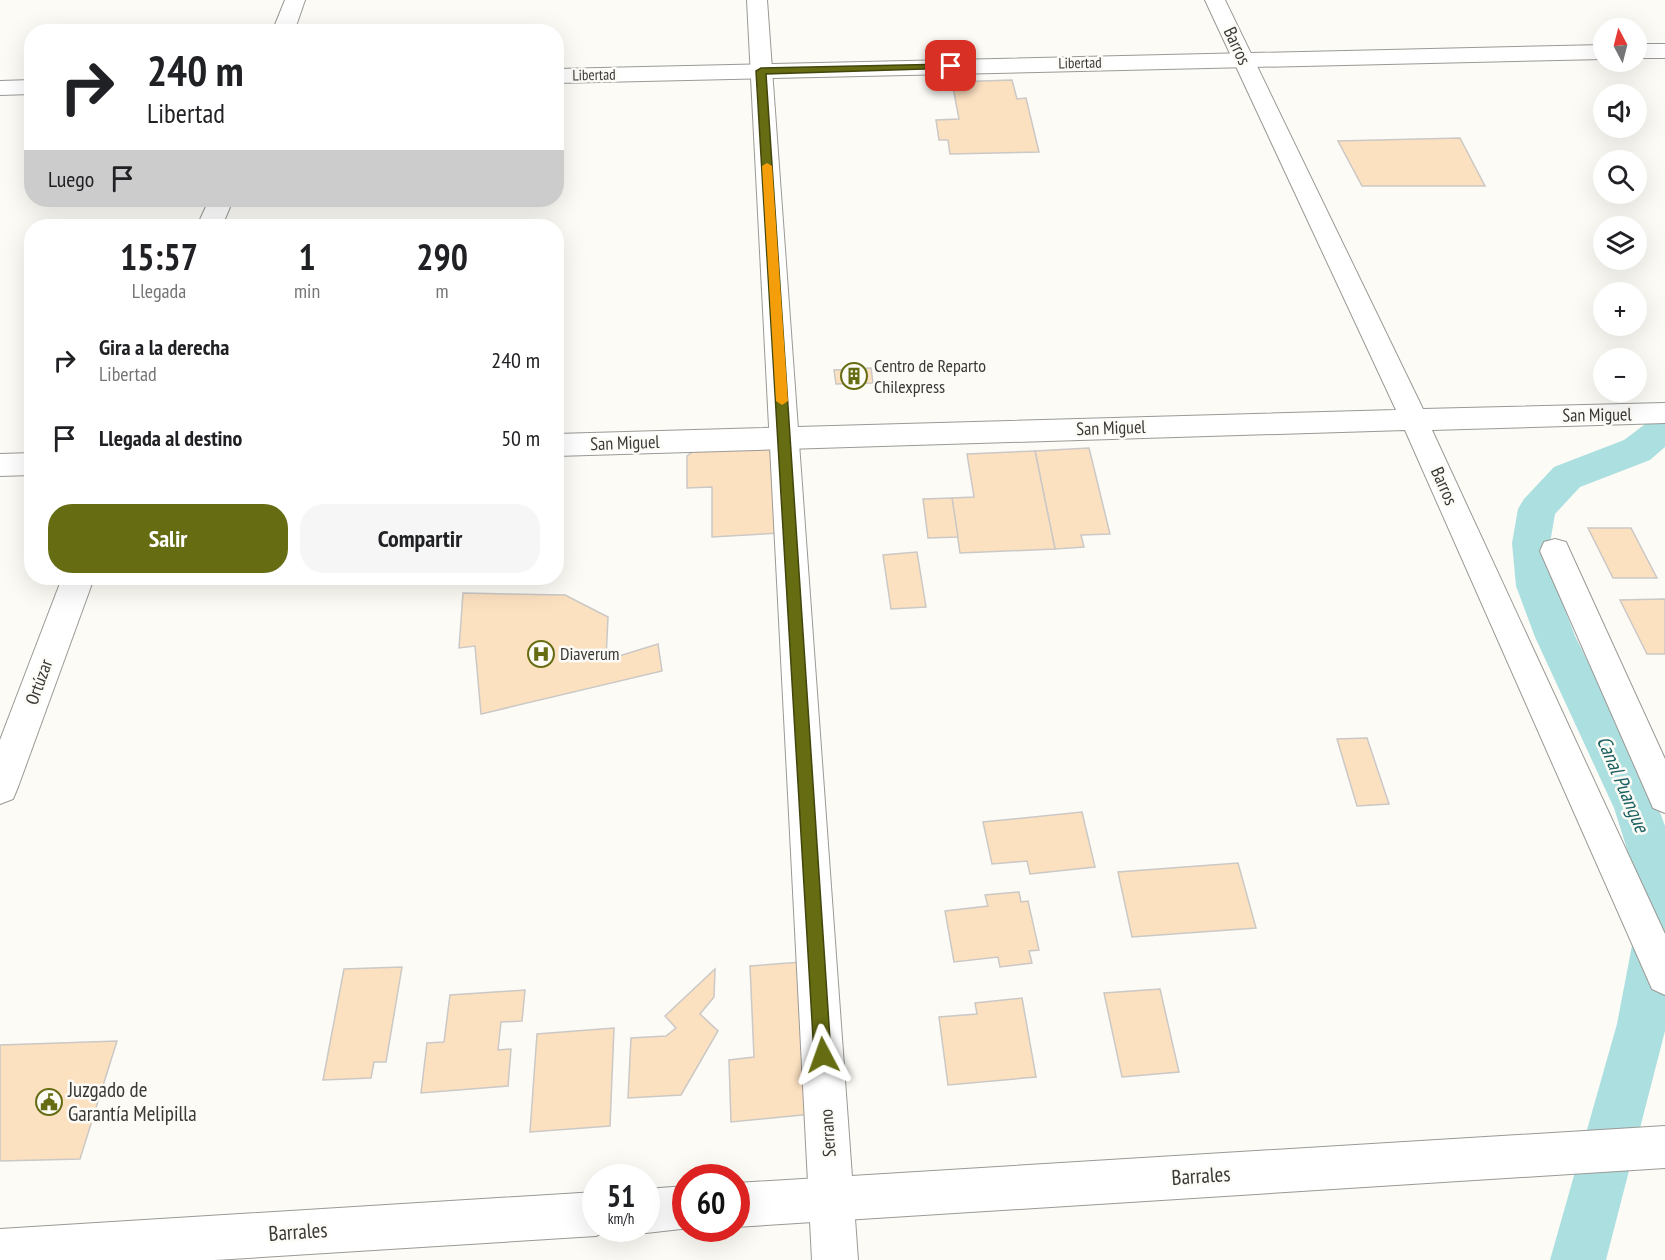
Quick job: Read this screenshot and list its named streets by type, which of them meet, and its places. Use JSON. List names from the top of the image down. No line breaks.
{"streets":{"main road":["Libertad","Ortúzar","Serrano","Barrales"],"street":["Barros","San Miguel"]},"crossings":[["Barros","Libertad"],["Barros","San Miguel"],["Libertad","Serrano"],["San Miguel","Serrano"],["Serrano","Barrales"]],"water":["Canal Puangue"],"places":{"building":["Centro de Reparto Chilexpress"],"hospital":["Diaverum"],"public building":["Juzgado de Garantía Melipilla"]},"north":"top","page":{"map_buttons":["+","−"],"turn":["240 m","Libertad"],"then":"Luego","eta":["15:57","Llegada","1","min","290","m"],"list":[{"name":"Gira a la derecha","note":"Libertad","value":"240 m"},{"name":"Llegada al destino","value":"50 m"}],"buttons":["Salir","Compartir"],"speed":"51 km/h","limit":"60"}}
